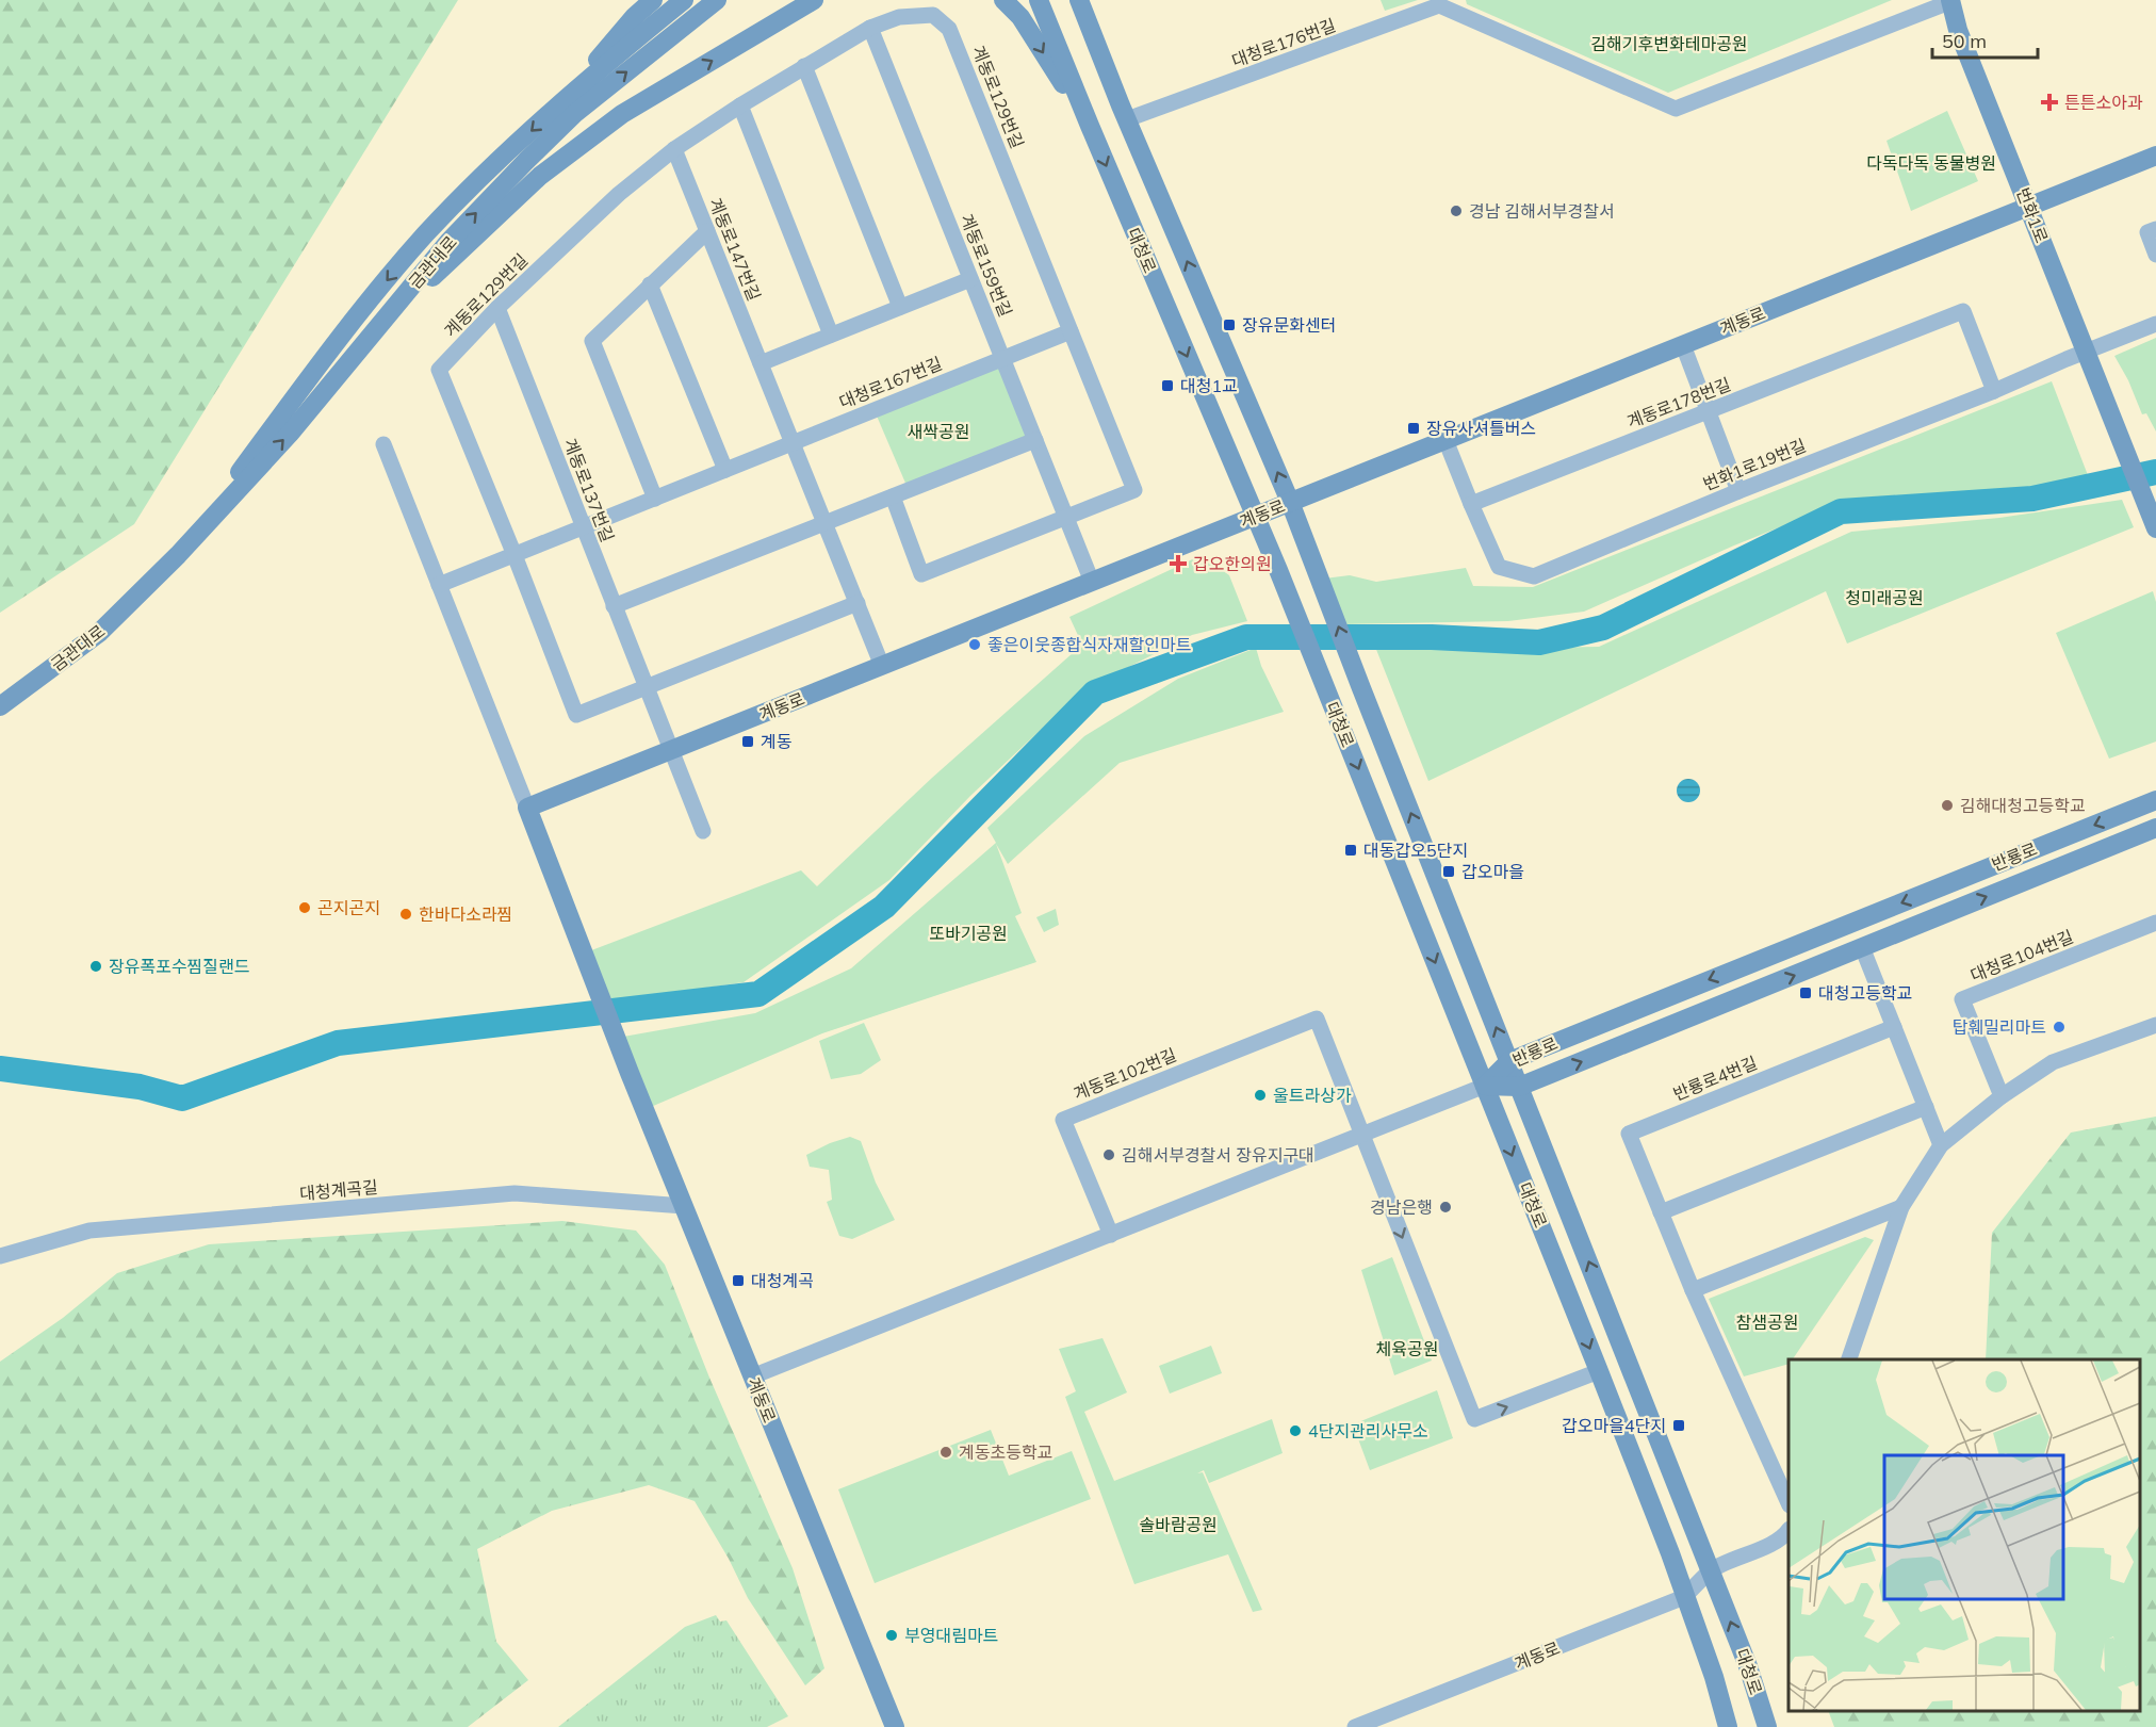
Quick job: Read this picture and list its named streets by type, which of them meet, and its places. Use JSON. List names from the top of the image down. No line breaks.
{"streets":{"main road":["번화1로","대청로","금관대로","계동로","반룡로"],"street":["대청로176번길","계동로129번길","계동로147번길","계동로159번길","대청로167번길","계동로178번길","번화1로19번길","계동로137번길","대청로104번길","계동로102번길","반룡로4번길","대청계곡길"]},"crossings":[["대청로176번길","번화1로"],["계동로129번길","계동로147번길"],["계동로129번길","계동로159번길"],["계동로129번길","대청로167번길"],["계동로129번길","계동로137번길"],["번화1로","계동로"],["번화1로","번화1로19번길"],["계동로147번길","계동로"],["계동로147번길","대청로167번길"],["대청로","계동로"],["대청로","반룡로"],["계동로159번길","계동로"],["계동로159번길","대청로167번길"],["계동로","계동로137번길"],["계동로","대청계곡길"],["대청로167번길","계동로137번길"],["계동로178번길","번화1로19번길"]],"parks":["김해기후변화테마공원","다독다독 동물병원","새싹공원","청미래공원","또바기공원","참샘공원","체육공원","솔바람공원"],"places":{"health":["튼튼소아과","갑오한의원"],"other":["경남 김해서부경찰서","좋은이웃종합식자재할인마트","김해대청고등학교","곤지곤지","한바다소라찜","장유폭포수찜질랜드","탑훼밀리마트","울트라상가","김해서부경찰서 장유지구대","경남은행","4단지관리사무소","계동초등학교","부영대림마트"],"transit":["장유문화센터","대청1교","장유사셔틀버스","계동","대동갑오5단지","갑오마을","대청고등학교","대청계곡","갑오마을4단지"]},"scale_bar":"50 m"}
